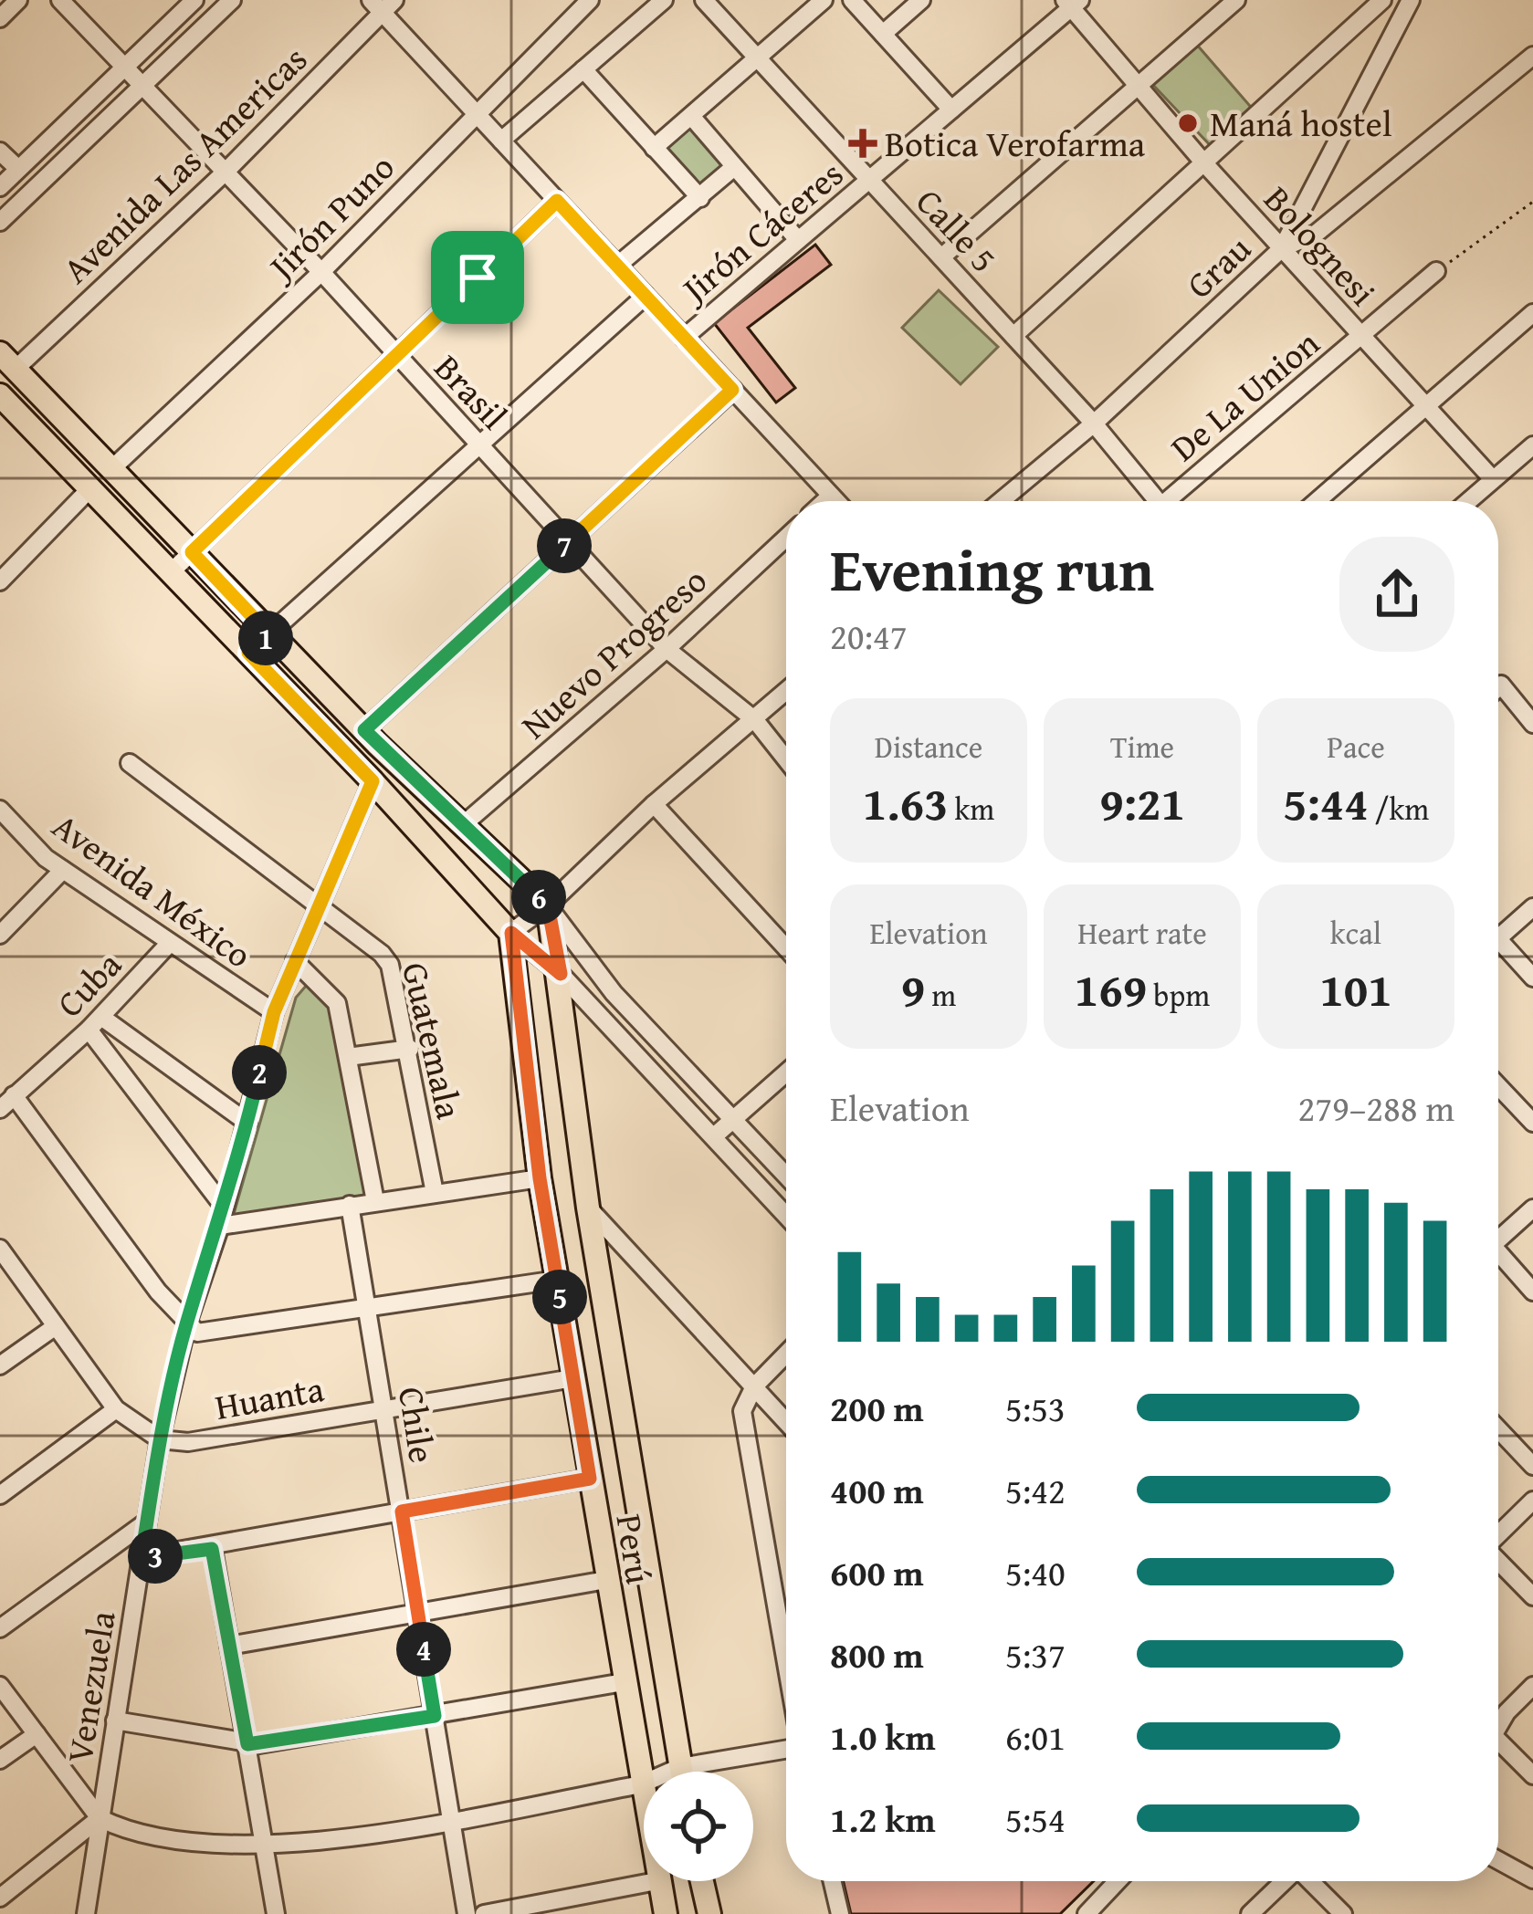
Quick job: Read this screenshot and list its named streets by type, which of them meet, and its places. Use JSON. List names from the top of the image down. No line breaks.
{"streets":{"main road":["Perú"],"street":["Avenida Las Americas","Jirón Puno","Calle 5","Jirón Cáceres","Bolognesi","Grau","Brasil","De La Union","Nuevo Progreso","Avenida México","Cuba","Guatemala","Huanta","Chile","Venezuela"]},"crossings":[["Avenida Las Americas","Brasil"],["Jirón Puno","Brasil"],["Calle 5","Jirón Cáceres"],["Calle 5","Grau"],["Jirón Cáceres","Bolognesi"],["Bolognesi","Grau"],["Bolognesi","De La Union"],["Brasil","Nuevo Progreso"],["Avenida México","Cuba"],["Avenida México","Venezuela"],["Guatemala","Venezuela"],["Huanta","Chile"],["Huanta","Perú"],["Huanta","Venezuela"]],"places":{"other":["Maná hostel"],"health":["Botica Verofarma"]},"page":{"heading":["Evening run","20:47"],"pins":["7","1","6","2","5","3","4"],"stats":[["Distance","1.63 km"],["Time","9:21"],["Pace","5:44 /km"],["Elevation","9 m"],["Heart rate","169 bpm"],["kcal","101"]],"chart":["Elevation","279–288 m"],"list":[{"name":"200 m","note":"5:53"},{"name":"400 m","note":"5:42"},{"name":"600 m","note":"5:40"},{"name":"800 m","note":"5:37"},{"name":"1.0 km","note":"6:01"},{"name":"1.2 km","note":"5:54"}]}}
